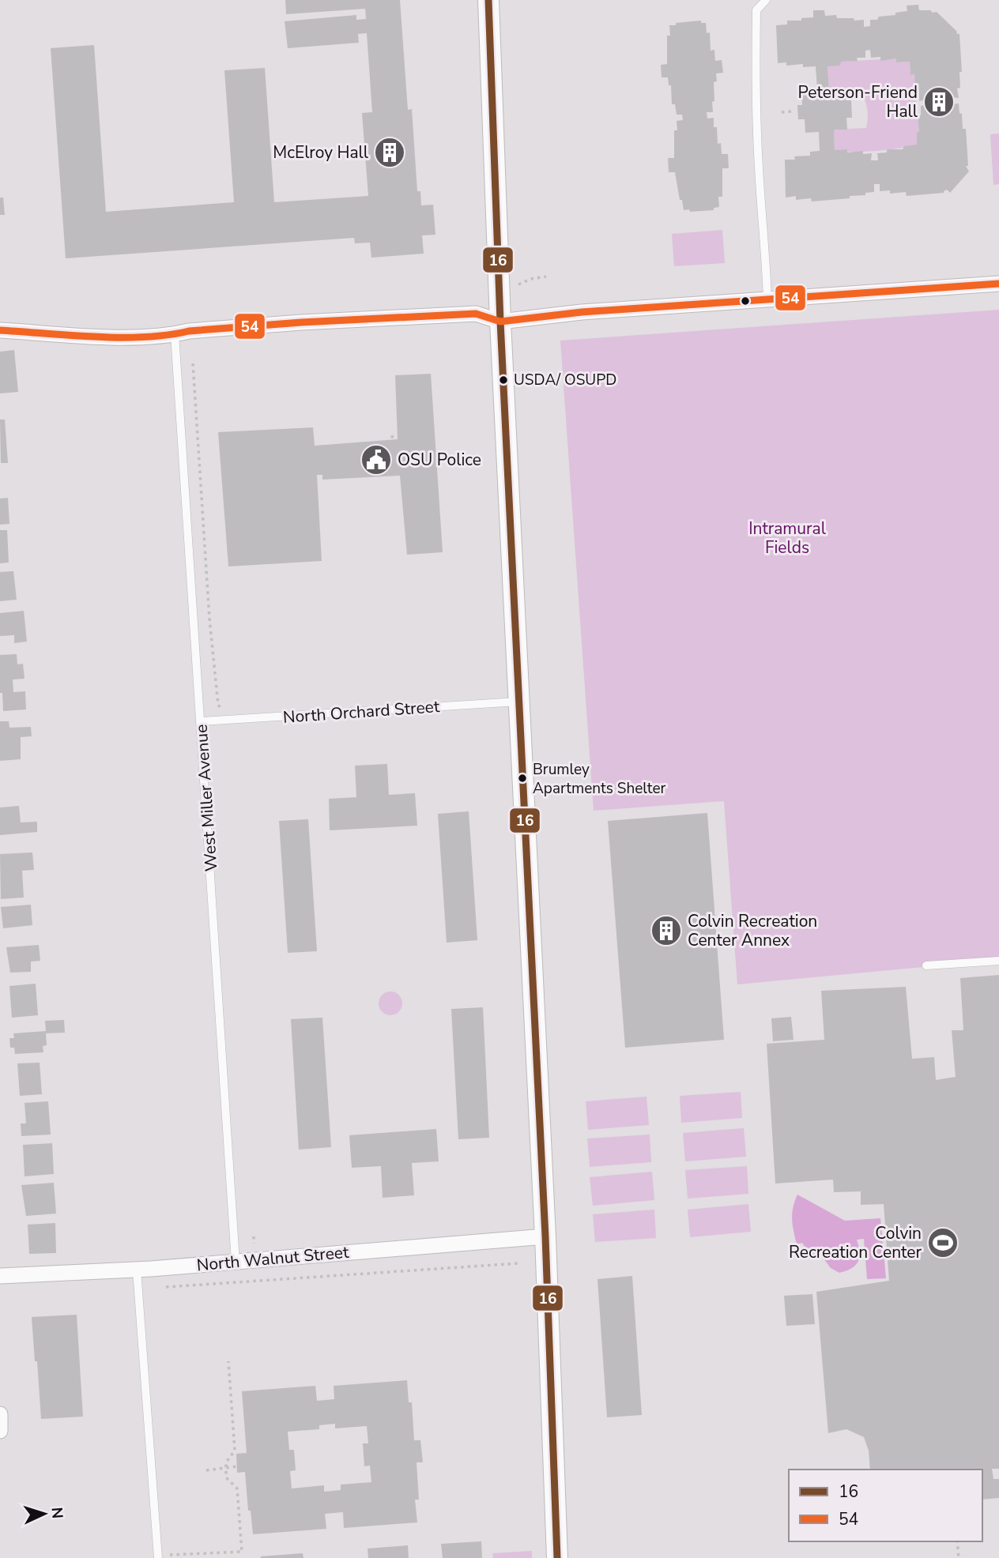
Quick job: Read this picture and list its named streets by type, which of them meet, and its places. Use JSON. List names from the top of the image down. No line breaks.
{"streets":{"street":["North Walnut Street"],"lane":["North Orchard Street","West Miller Avenue"]},"crossings":[["North Orchard Street","West Miller Avenue"],["West Miller Avenue","North Walnut Street"]],"parks":["Intramural Fields"],"places":{"building":["Peterson-Friend Hall","McElroy Hall","Colvin Recreation Center Annex"],"other":["USDA/ OSUPD","Brumley Apartments Shelter"],"public building":["OSU Police"],"sports":["Colvin Recreation Center"]},"lines":["transit line 16","transit line 54"],"legend":["16","54"],"north":"right"}
